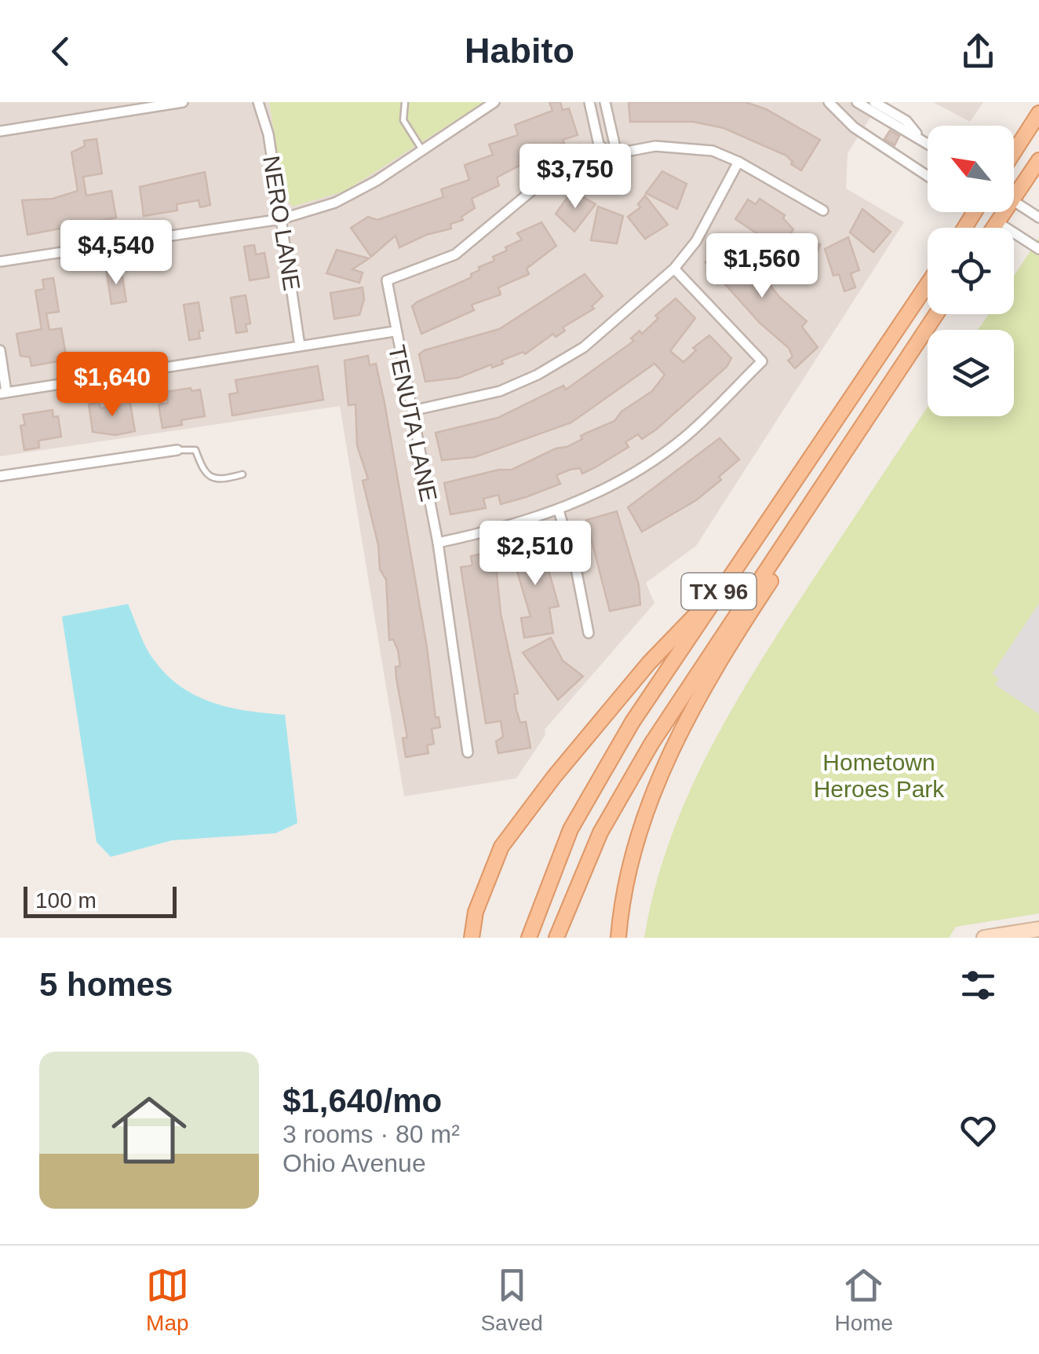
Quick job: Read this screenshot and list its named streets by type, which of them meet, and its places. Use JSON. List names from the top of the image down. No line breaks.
{"streets":{"main road":["TX 96"],"street":["NERO LANE","TENUTA LANE"]},"parks":["Hometown Heroes Park"],"scale_bar":"100 m","north":"top left","page":{"header":"Habito","price":["$3,750","$4,540","$1,560","$1,640","$2,510"],"scale":"100 m","heading":"5 homes","list":[{"name":"$1,640/mo","note":"3 rooms · 80 m² · Ohio Avenue"}],"tabs":["Map","Saved","Home"]}}
